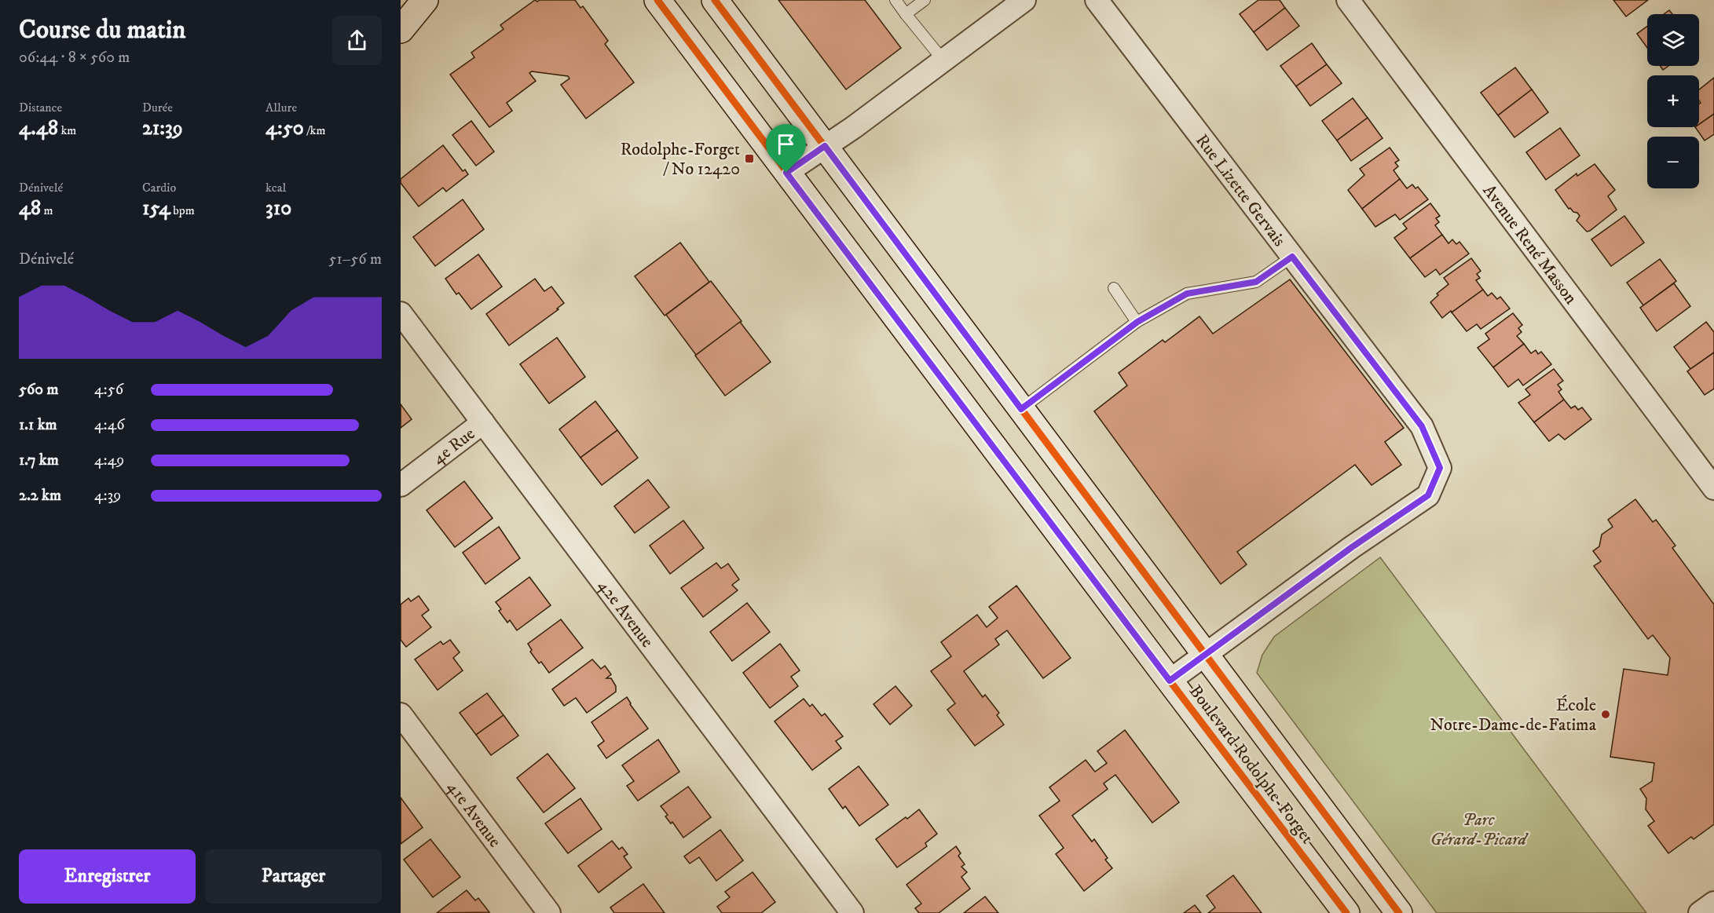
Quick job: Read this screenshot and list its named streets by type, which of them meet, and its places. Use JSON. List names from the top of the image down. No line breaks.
{"streets":{"street":["Rue Lizette Gervais","Avenue René Masson","4e Rue","42e Avenue","Boulevard Rodolphe-Forget","41e Avenue"]},"crossings":[["Rue Lizette Gervais","Boulevard Rodolphe-Forget"],["4e Rue","42e Avenue"]],"parks":["Parc Gérard-Picard"],"places":{"transit":["Rodolphe-Forget / No 12420"],"other":["École Notre-Dame-de-Fatima"]},"page":{"heading":["Course du matin","06:44 · 8 × 560 m"],"map_buttons":["+","−"],"stats":[["Distance","4.48 km"],["Durée","21:39"],["Allure","4:50 /km"],["Dénivelé","48 m"],["Cardio","154 bpm"],["kcal","310"]],"chart":["Dénivelé","51–56 m"],"list":[{"name":"560 m","note":"4:56"},{"name":"1.1 km","note":"4:46"},{"name":"1.7 km","note":"4:49"},{"name":"2.2 km","note":"4:39"}],"buttons":["Enregistrer","Partager"]}}
